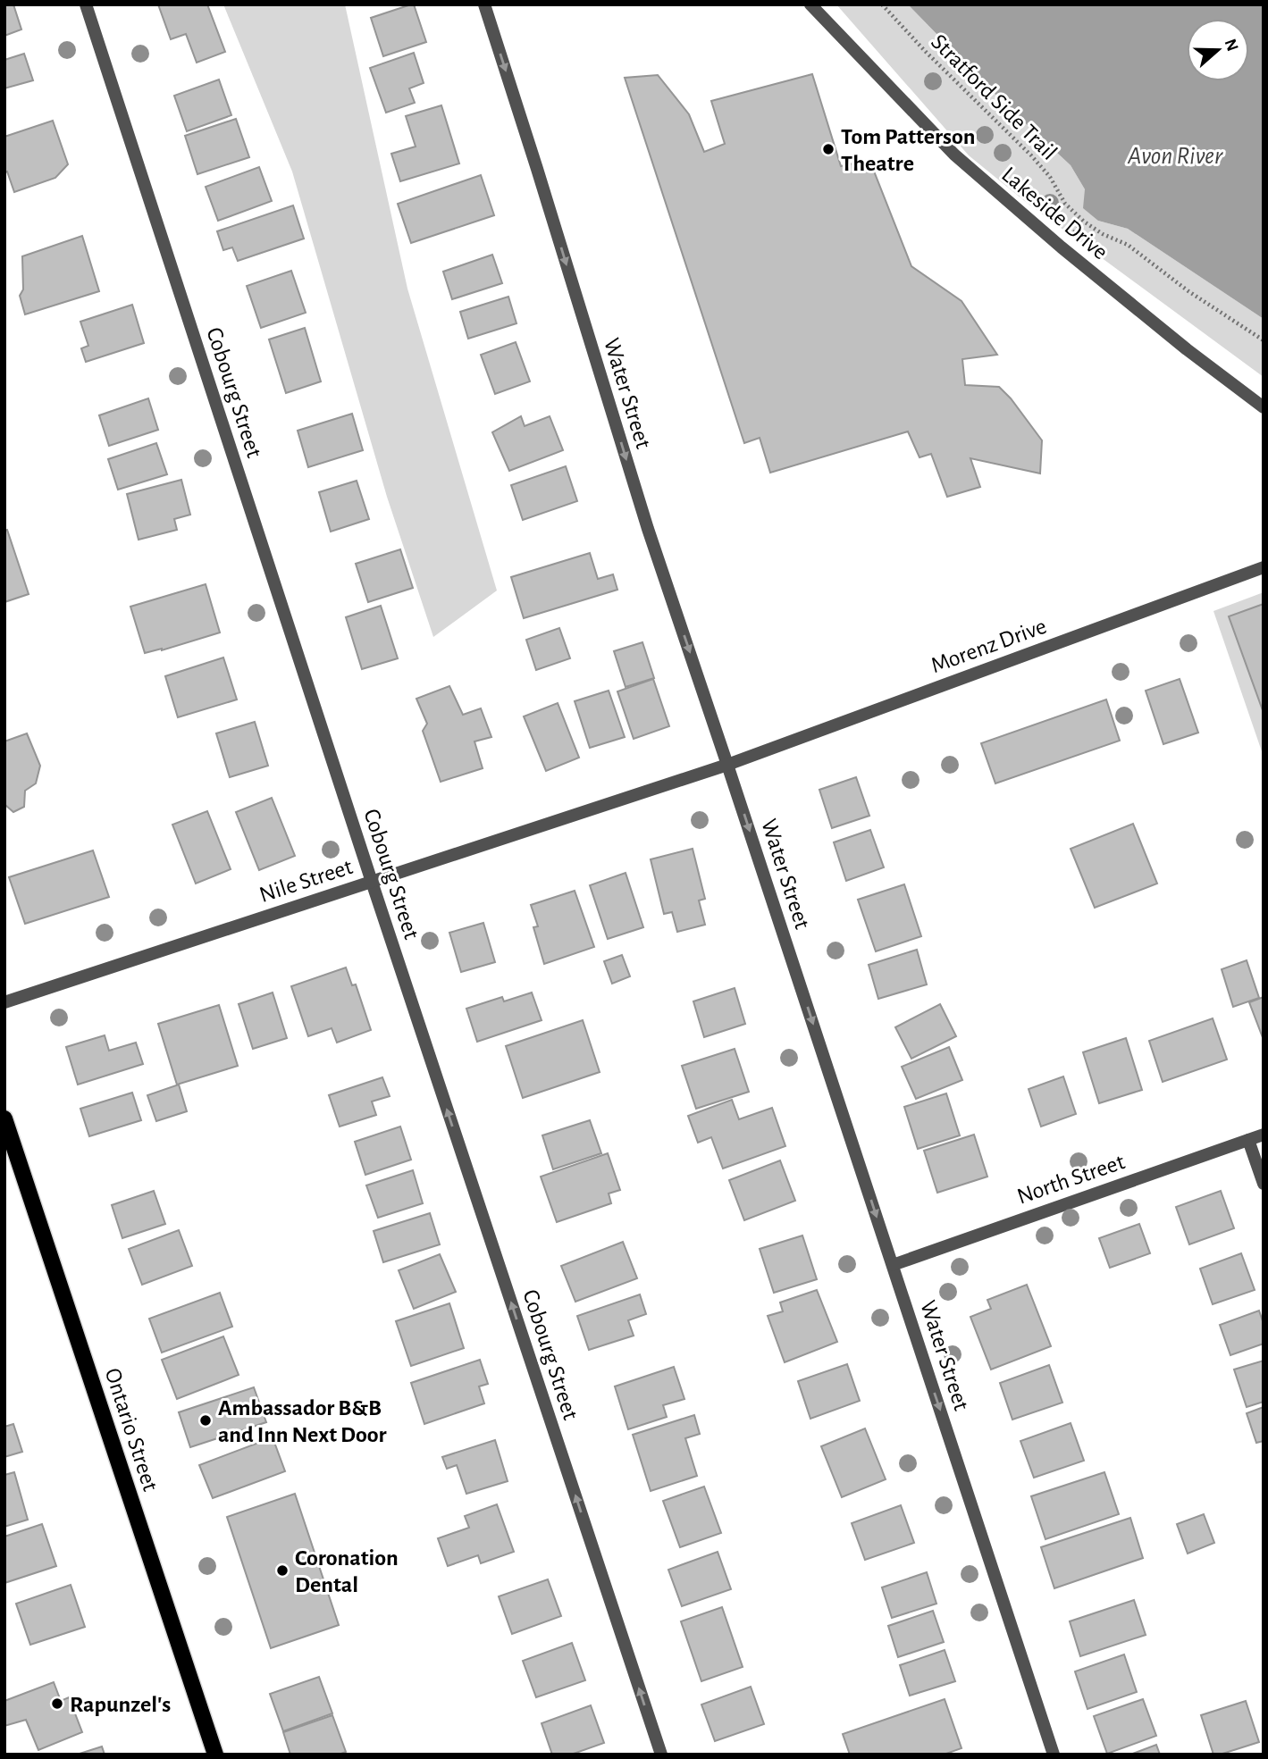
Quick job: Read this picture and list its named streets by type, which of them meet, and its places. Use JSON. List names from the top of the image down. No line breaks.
{"streets":{"main road":["Ontario Street"],"street":["Lakeside Drive","Cobourg Street","Water Street","Morenz Drive","Nile Street","North Street"],"path":["Stratford Side Trail"]},"crossings":[["Cobourg Street","Nile Street"],["Water Street","Morenz Drive"],["Water Street","Nile Street"],["Water Street","North Street"],["Morenz Drive","Nile Street"]],"one_way":["Cobourg Street","Water Street"],"water":["Avon River"],"places":["Tom Patterson Theatre","Ambassador B&B and Inn Next Door","Coronation Dental","Rapunzel's"],"north":"right"}
